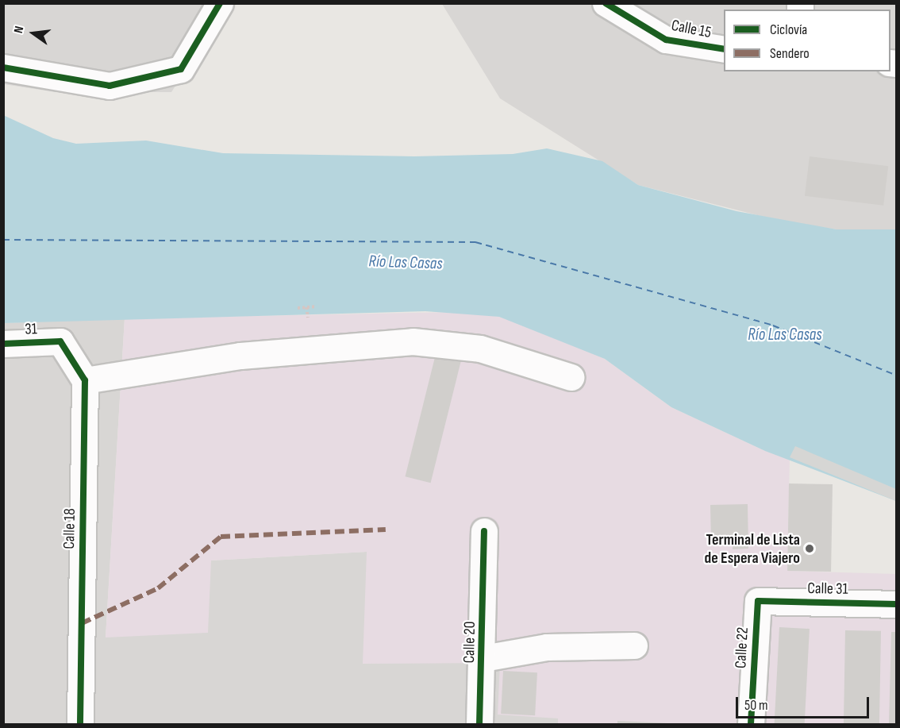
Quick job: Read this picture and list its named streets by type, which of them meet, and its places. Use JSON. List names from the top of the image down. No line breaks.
{"streets":{"street":["Calle 15","31","Calle 18","Calle 31","Calle 20","Calle 22"]},"crossings":[["31","Calle 18"],["Calle 31","Calle 22"]],"water":["Río Las Casas"],"places":["Terminal de Lista de Espera Viajero"],"legend":["Ciclovía","Sendero"],"scale_bar":"50 m","north":"left"}
